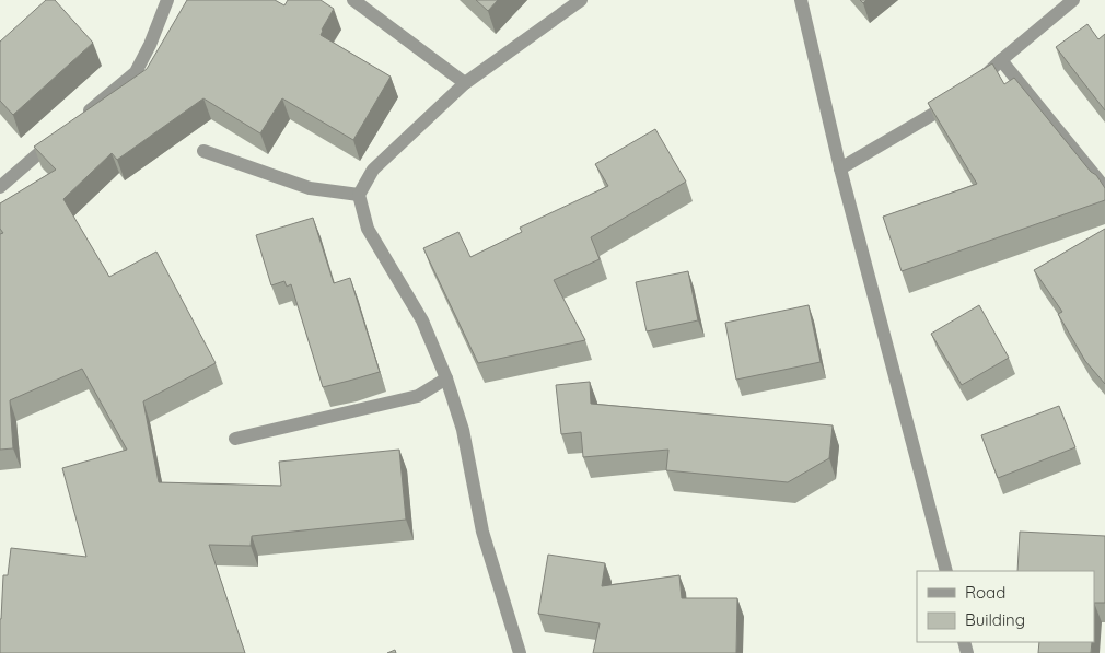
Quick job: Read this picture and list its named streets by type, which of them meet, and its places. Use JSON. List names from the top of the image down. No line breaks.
{"legend":["Road","Building"]}
